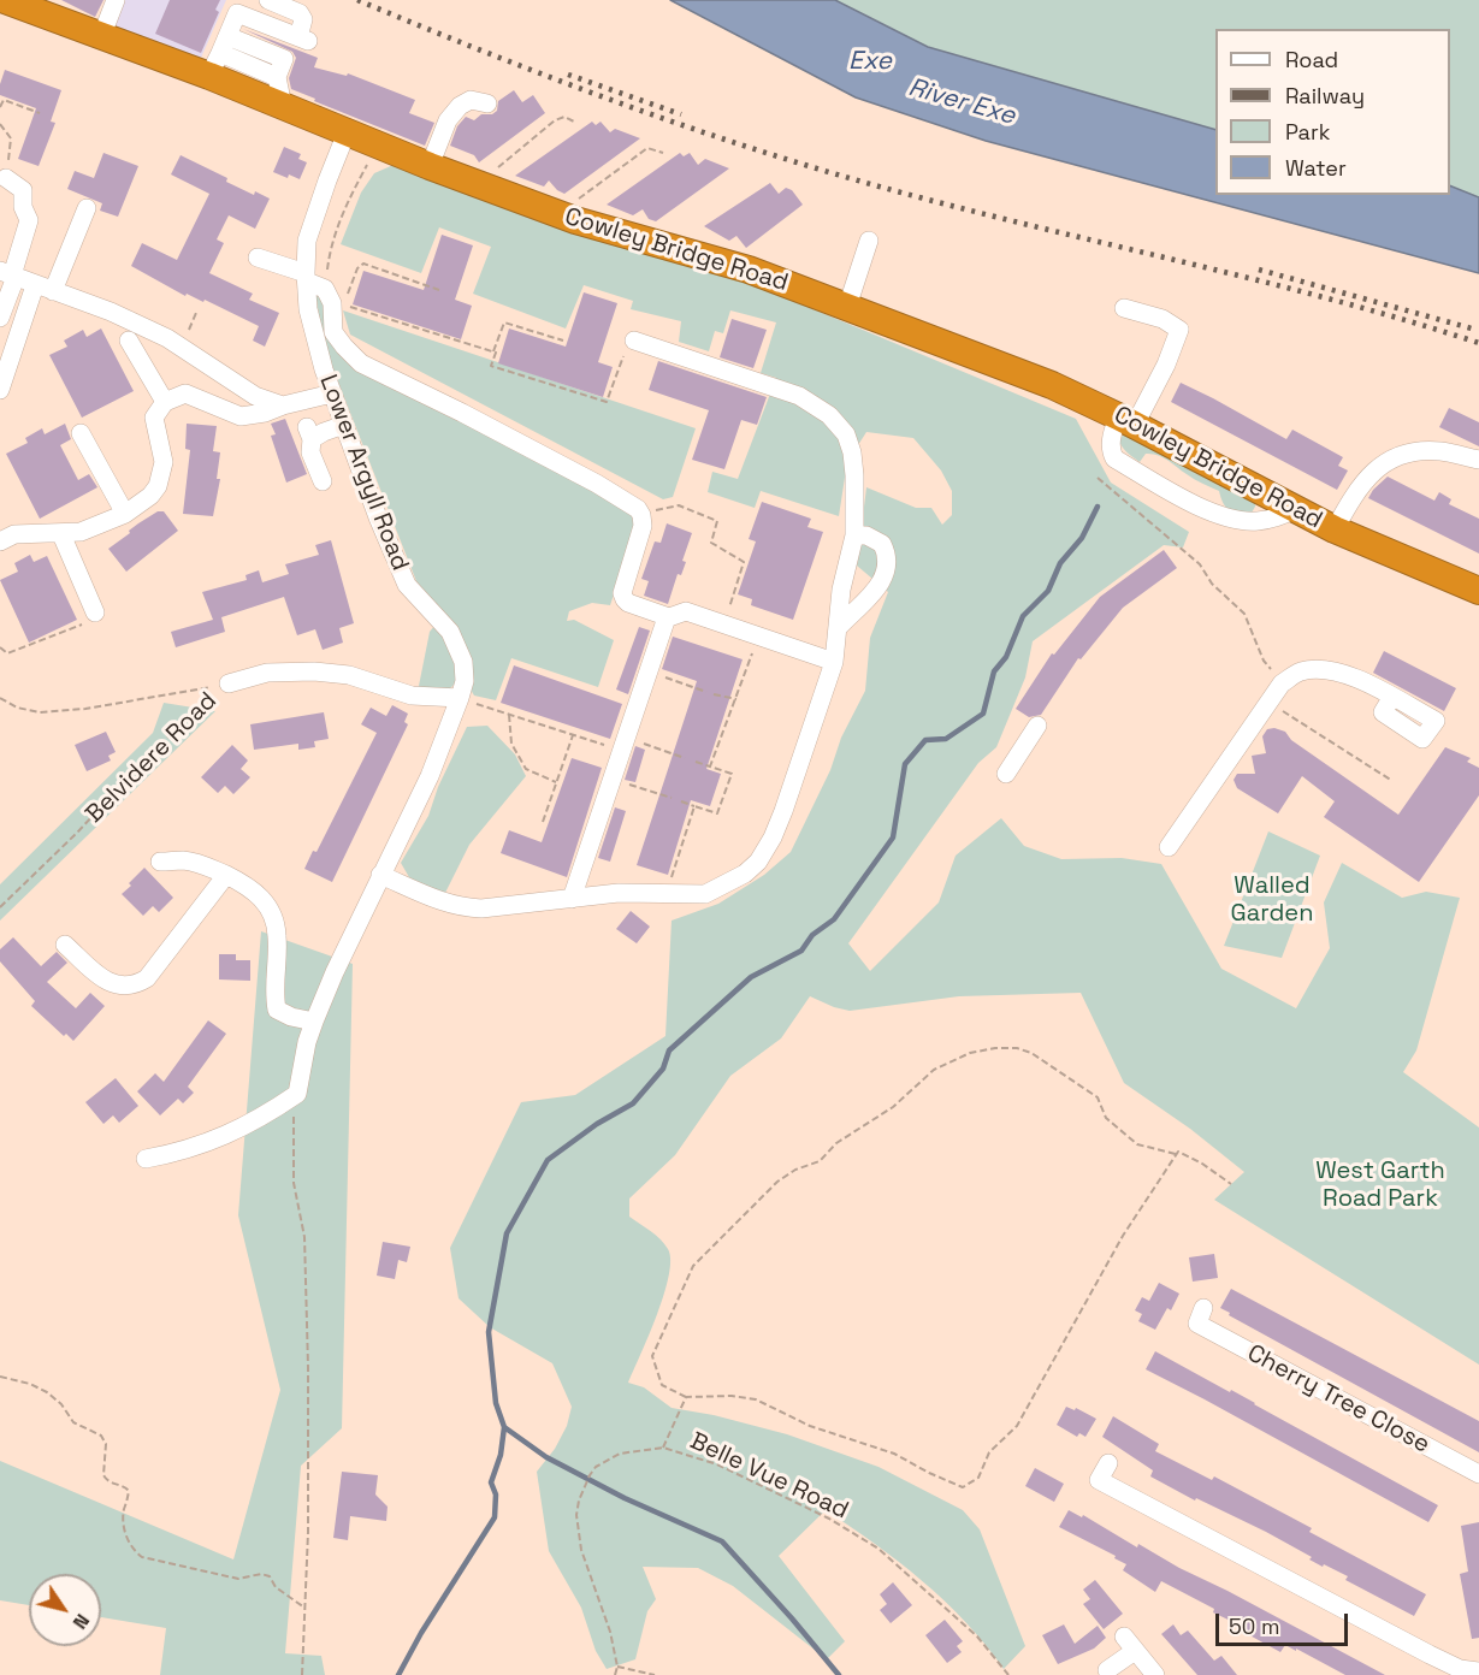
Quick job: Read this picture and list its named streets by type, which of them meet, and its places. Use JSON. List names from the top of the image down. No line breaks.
{"streets":{"highway":["Cowley Bridge Road"],"street":["Lower Argyll Road","Belvidere Road","Cherry Tree Close"],"path":["Belle Vue Road"]},"crossings":[["Cowley Bridge Road","Lower Argyll Road"],["Lower Argyll Road","Belvidere Road"]],"water":["Exe","River Exe"],"parks":["Walled Garden","West Garth Road Park"],"legend":["Road","Railway","Park","Water"],"scale_bar":"50 m","north":"bottom right"}
